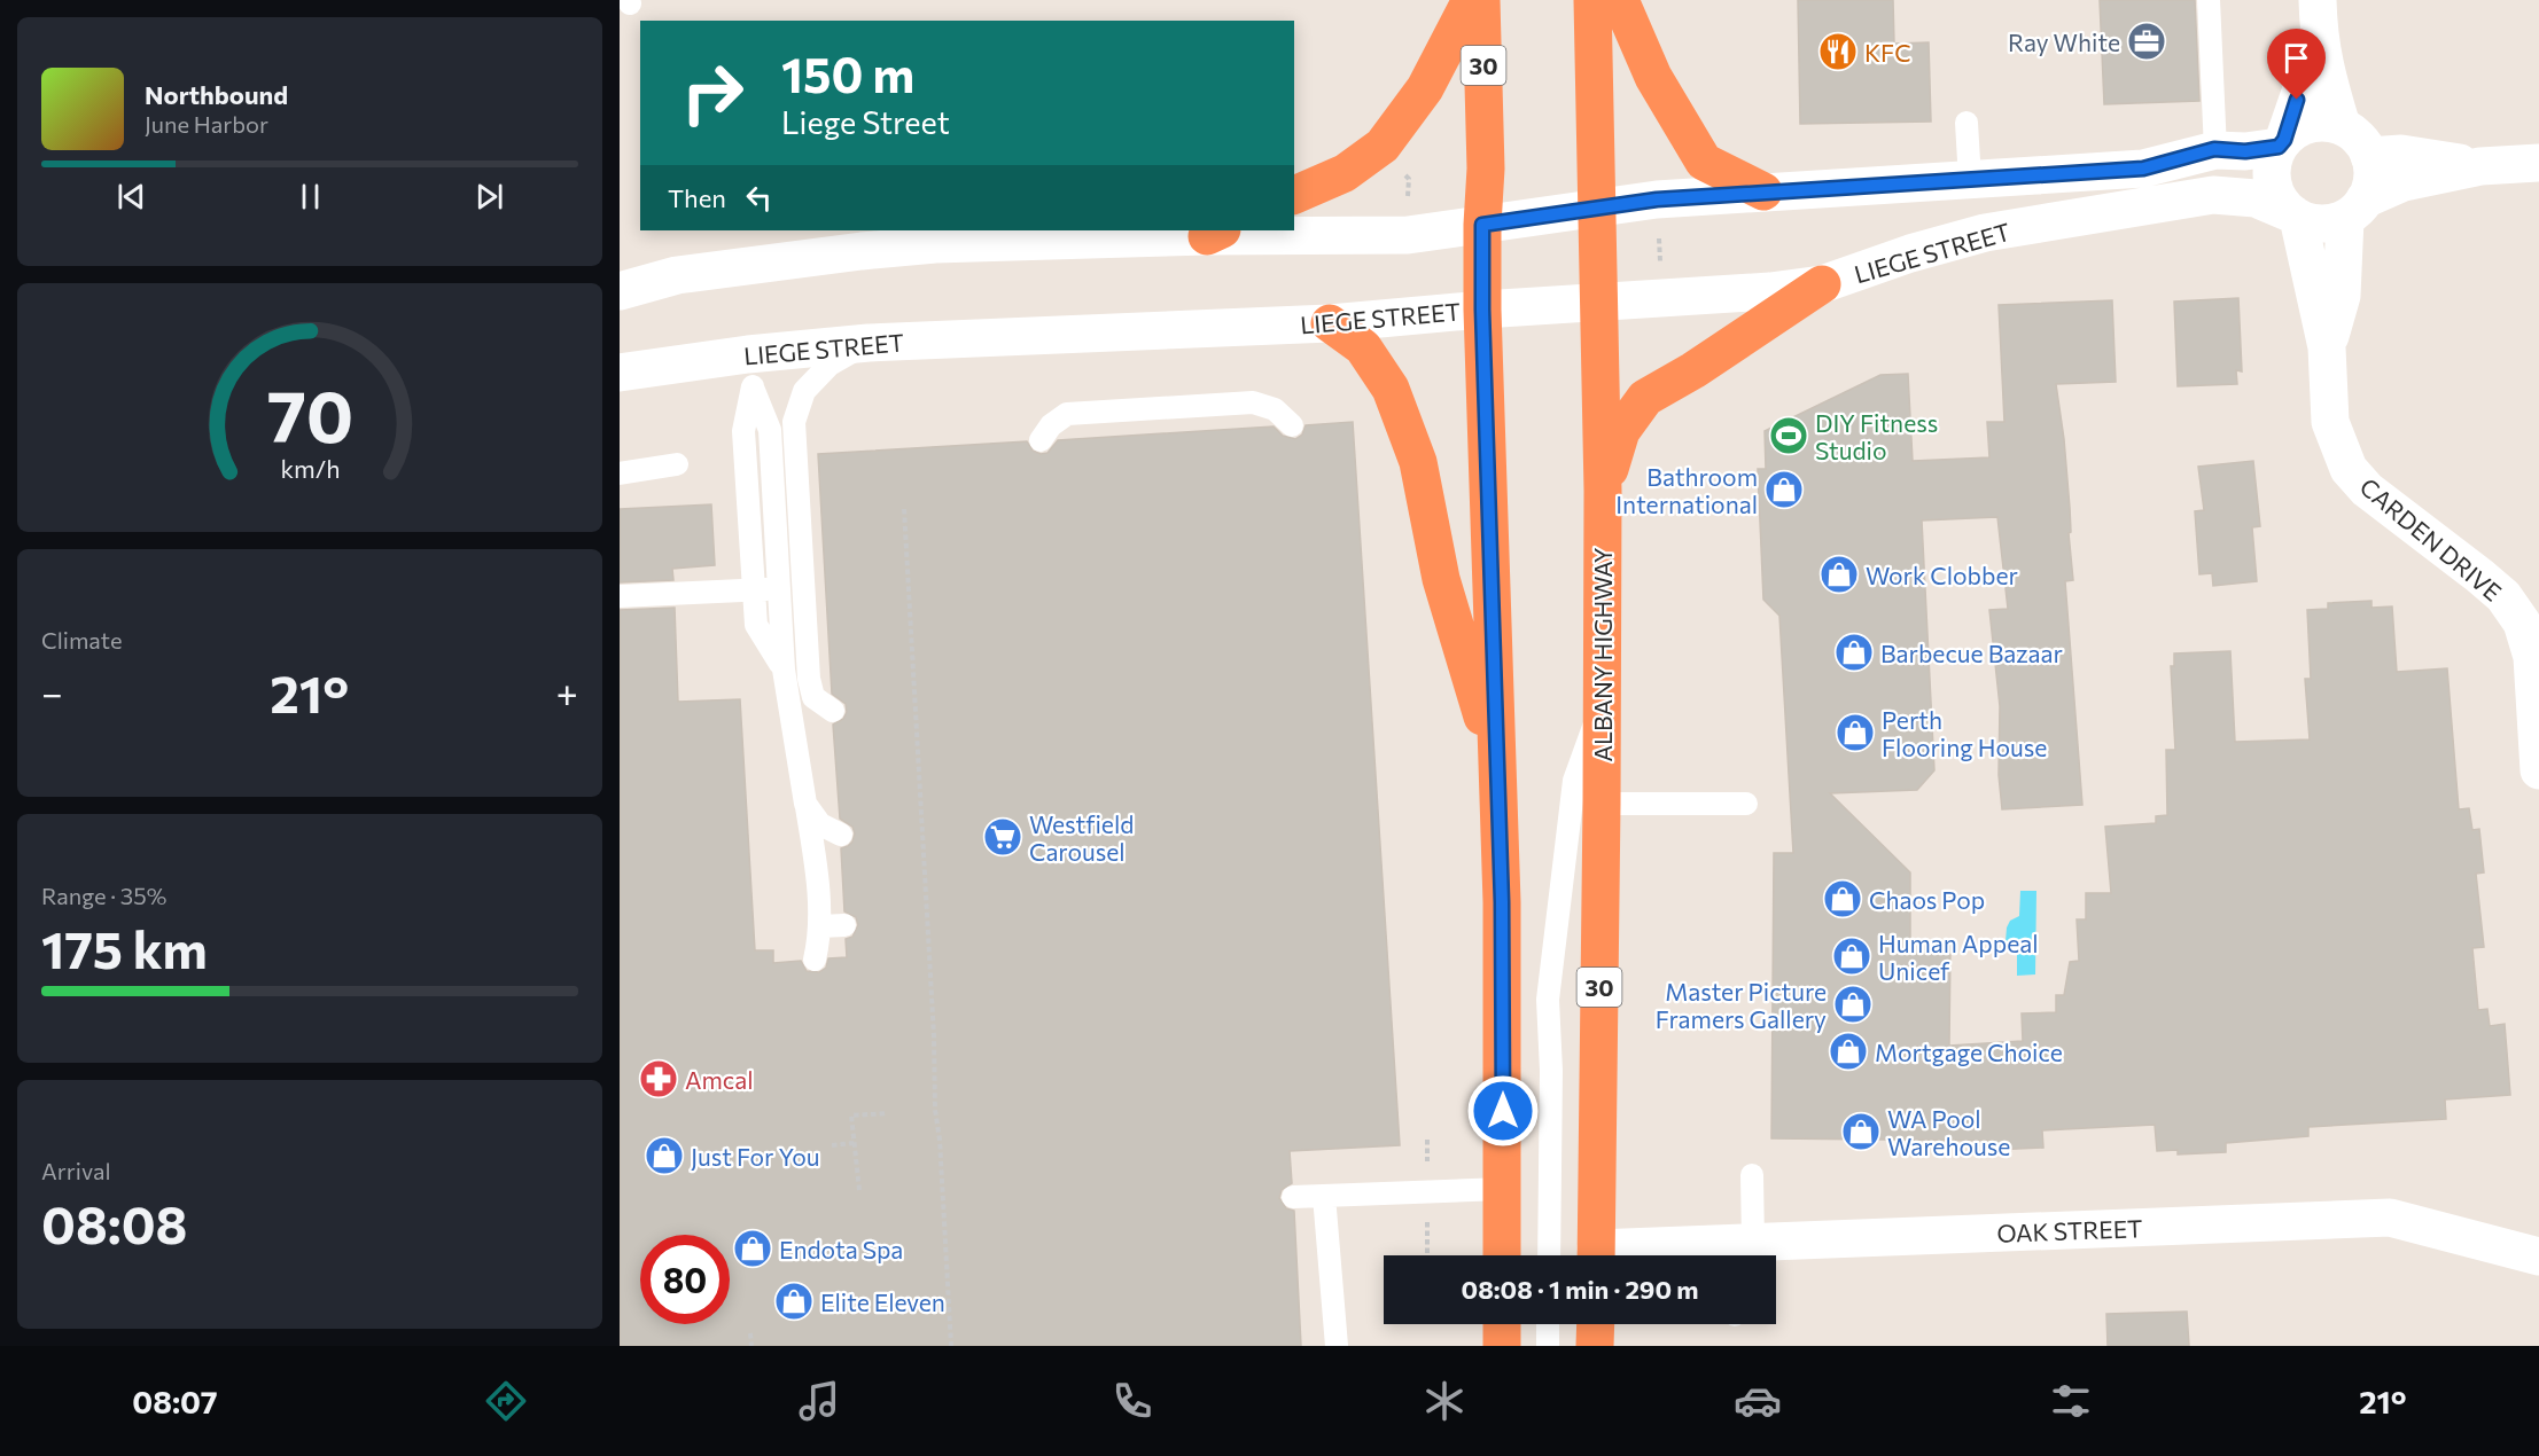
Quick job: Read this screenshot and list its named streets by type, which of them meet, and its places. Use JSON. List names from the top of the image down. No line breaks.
{"streets":{"highway":["30","ALBANY HIGHWAY"],"street":["LIEGE STREET","CARDEN DRIVE","OAK STREET"]},"crossings":[["30","LIEGE STREET"],["LIEGE STREET","CARDEN DRIVE"],["LIEGE STREET","ALBANY HIGHWAY"]],"places":{"office":["Ray White"],"restaurant":["KFC"],"sports":["DIY Fitness Studio"],"shop":["Bathroom International","Work Clobber","Barbecue Bazaar","Perth Flooring House","Chaos Pop","Human Appeal Unicef","Master Picture Framers Gallery","Mortgage Choice","WA Pool Warehouse","Just For You","Endota Spa","Elite Eleven"],"supermarket":["Westfield Carousel"],"pharmacy":["Amcal"]},"page":{"turn":["150 m","Liege Street"],"song":["Northbound","June Harbor"],"then":"Then","tile":["Climate",["Range · 35%","175 km"],["Arrival","08:08"]],"heat":["−","21°","+"],"limit":"80","trip":"08:08 · 1 min · 290 m","tabs":["08:07","21°"],"gauge":["70","km/h"]}}
